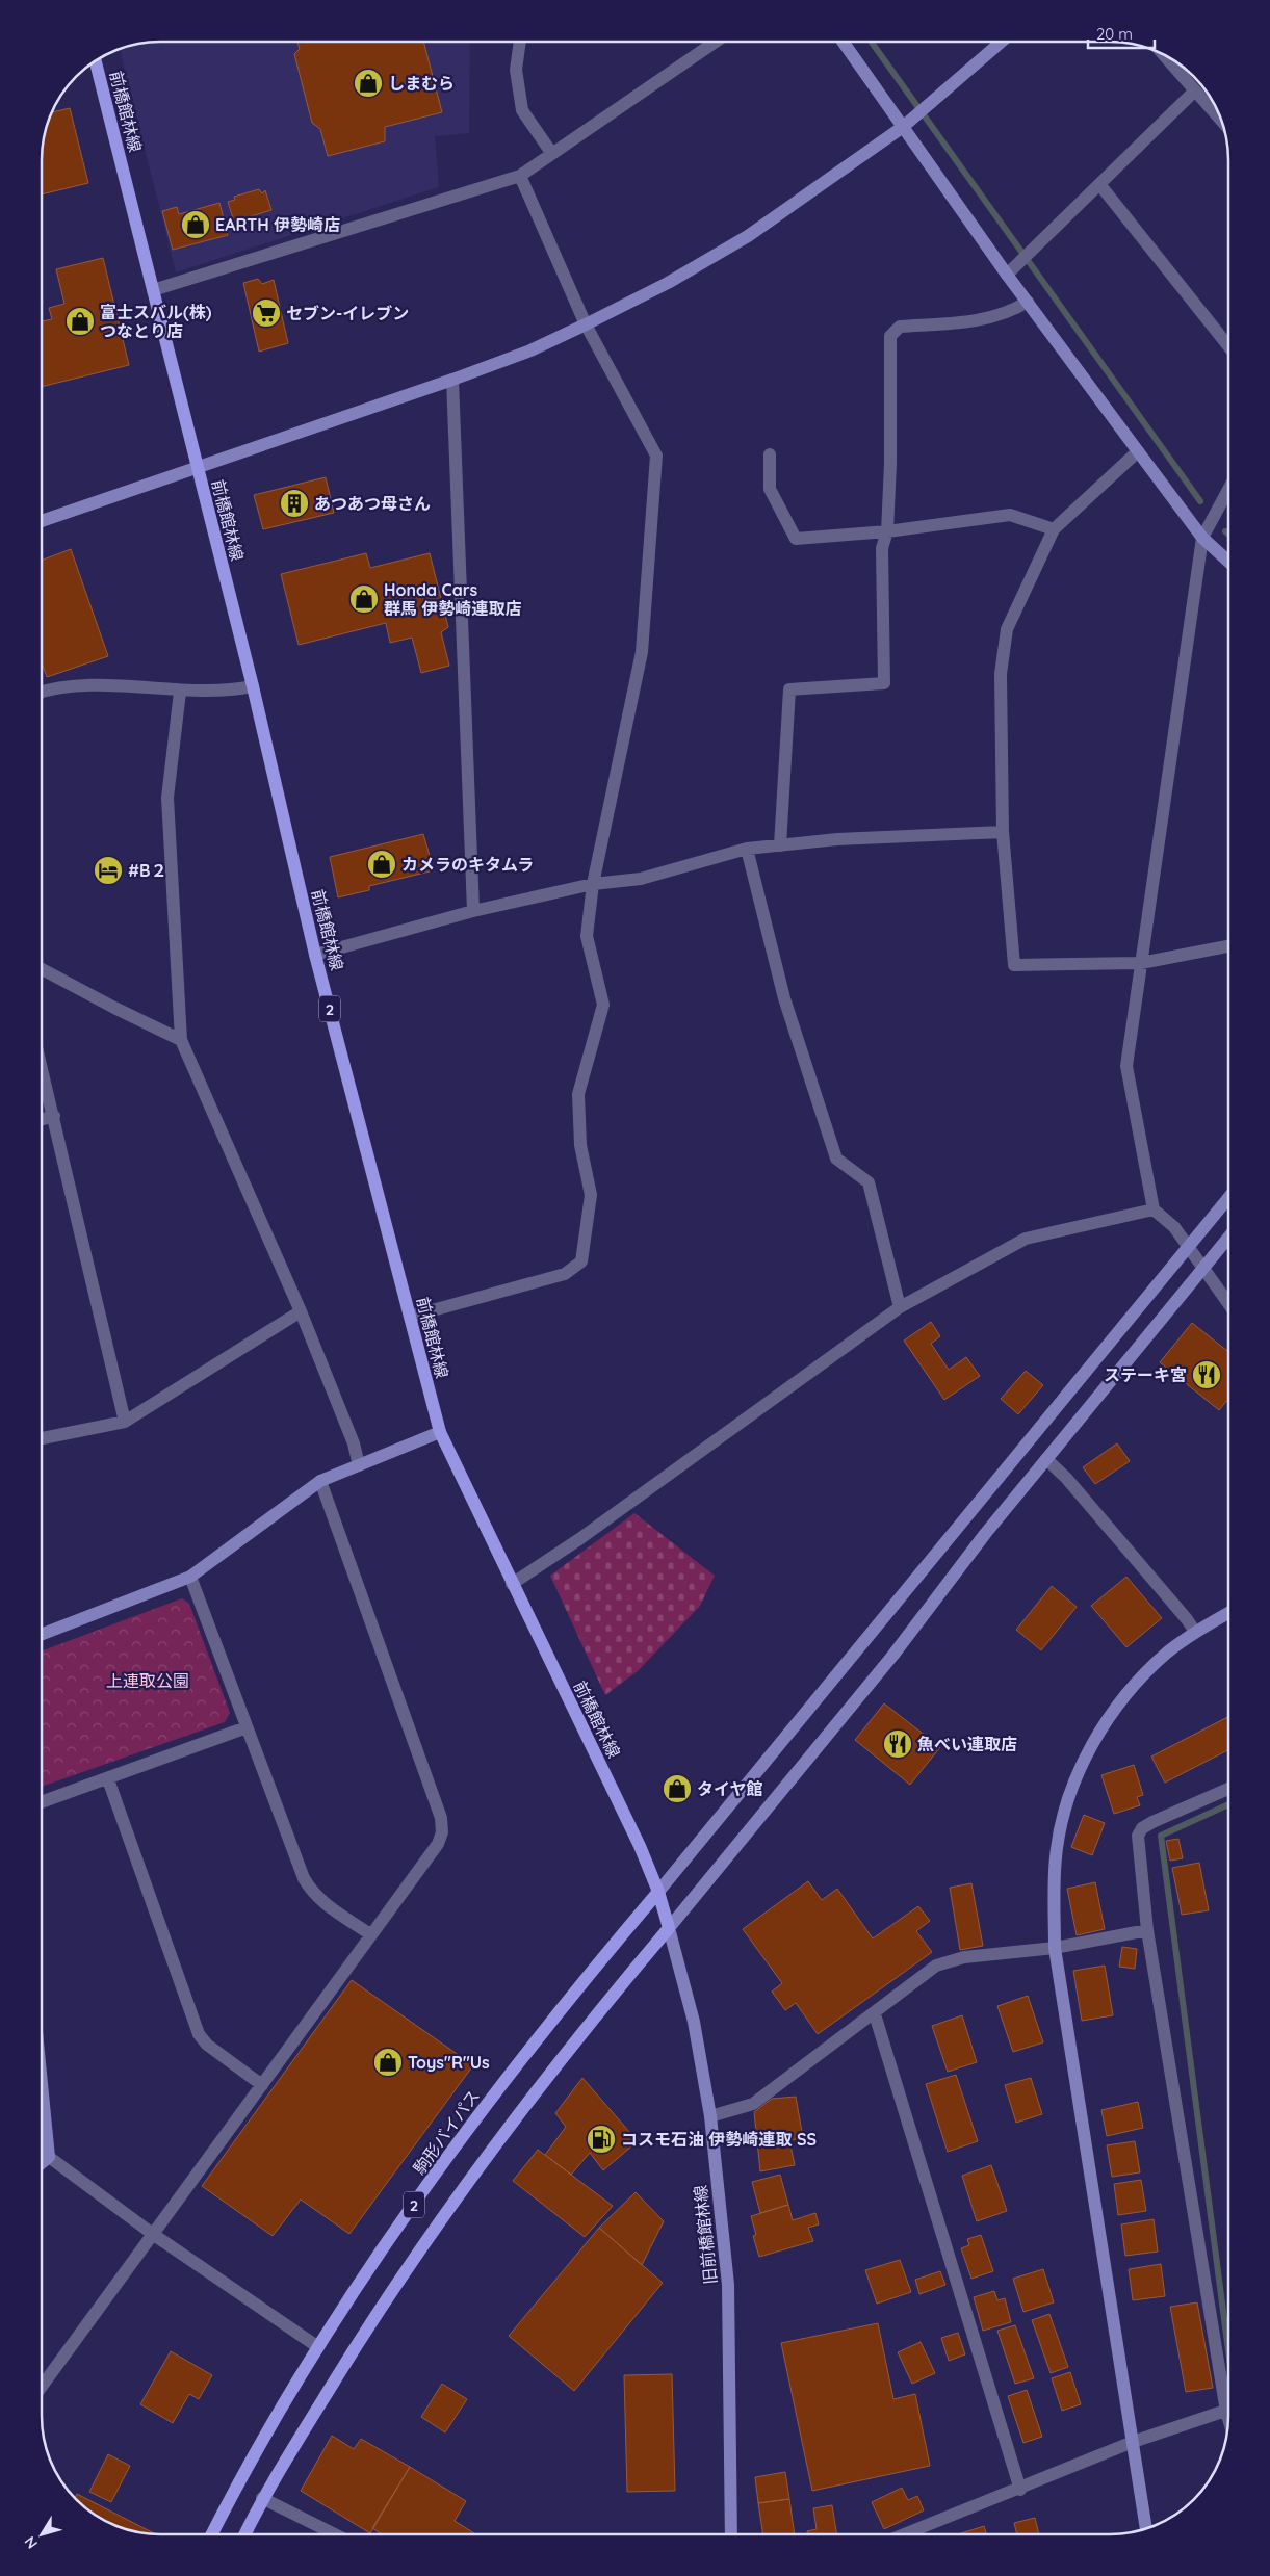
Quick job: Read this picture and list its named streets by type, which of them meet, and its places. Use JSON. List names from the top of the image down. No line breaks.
{"streets":{"main road":["前橋館林線","2","駒形バイパス"],"street":["旧前橋館林線"]},"crossings":[["前橋館林線","2"],["前橋館林線","駒形バイパス"],["前橋館林線","旧前橋館林線"],["2","旧前橋館林線"]],"parks":["上連取公園"],"places":{"shop":["しまむら","EARTH 伊勢崎店","富士スバル(株) つなとり店","Honda Cars 群馬 伊勢崎連取店","カメラのキタムラ","タイヤ館","Toys\"R\"Us"],"supermarket":["セブン-イレブン"],"building":["あつあつ母さん"],"hotel":["#B２"],"restaurant":["ステーキ宮","魚べい連取店"],"fuel station":["コスモ石油 伊勢崎連取 SS"]},"scale_bar":"20 m","north":"bottom left"}
